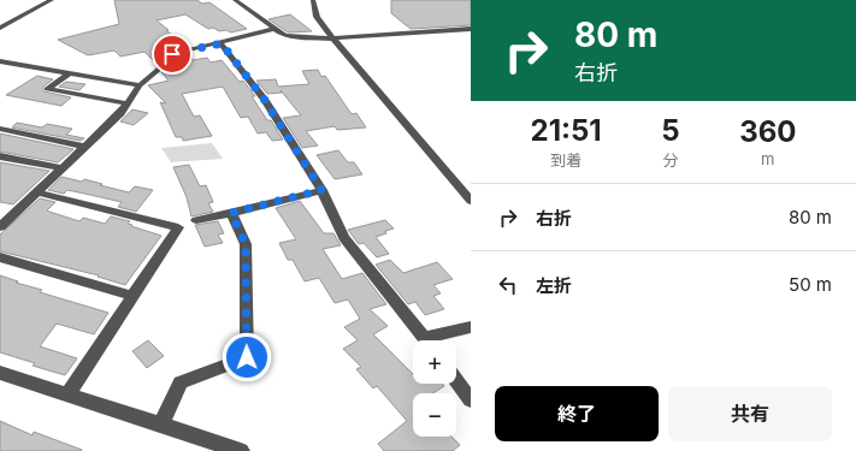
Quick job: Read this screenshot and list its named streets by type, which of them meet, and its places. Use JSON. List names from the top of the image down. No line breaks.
{"page":{"turn":["80 m","右折"],"eta":["21:51","到着","5","分","360","m"],"list":[{"name":"右折","value":"80 m"},{"name":"左折","value":"50 m"}],"map_buttons":["+","−"],"buttons":["終了","共有"]}}
